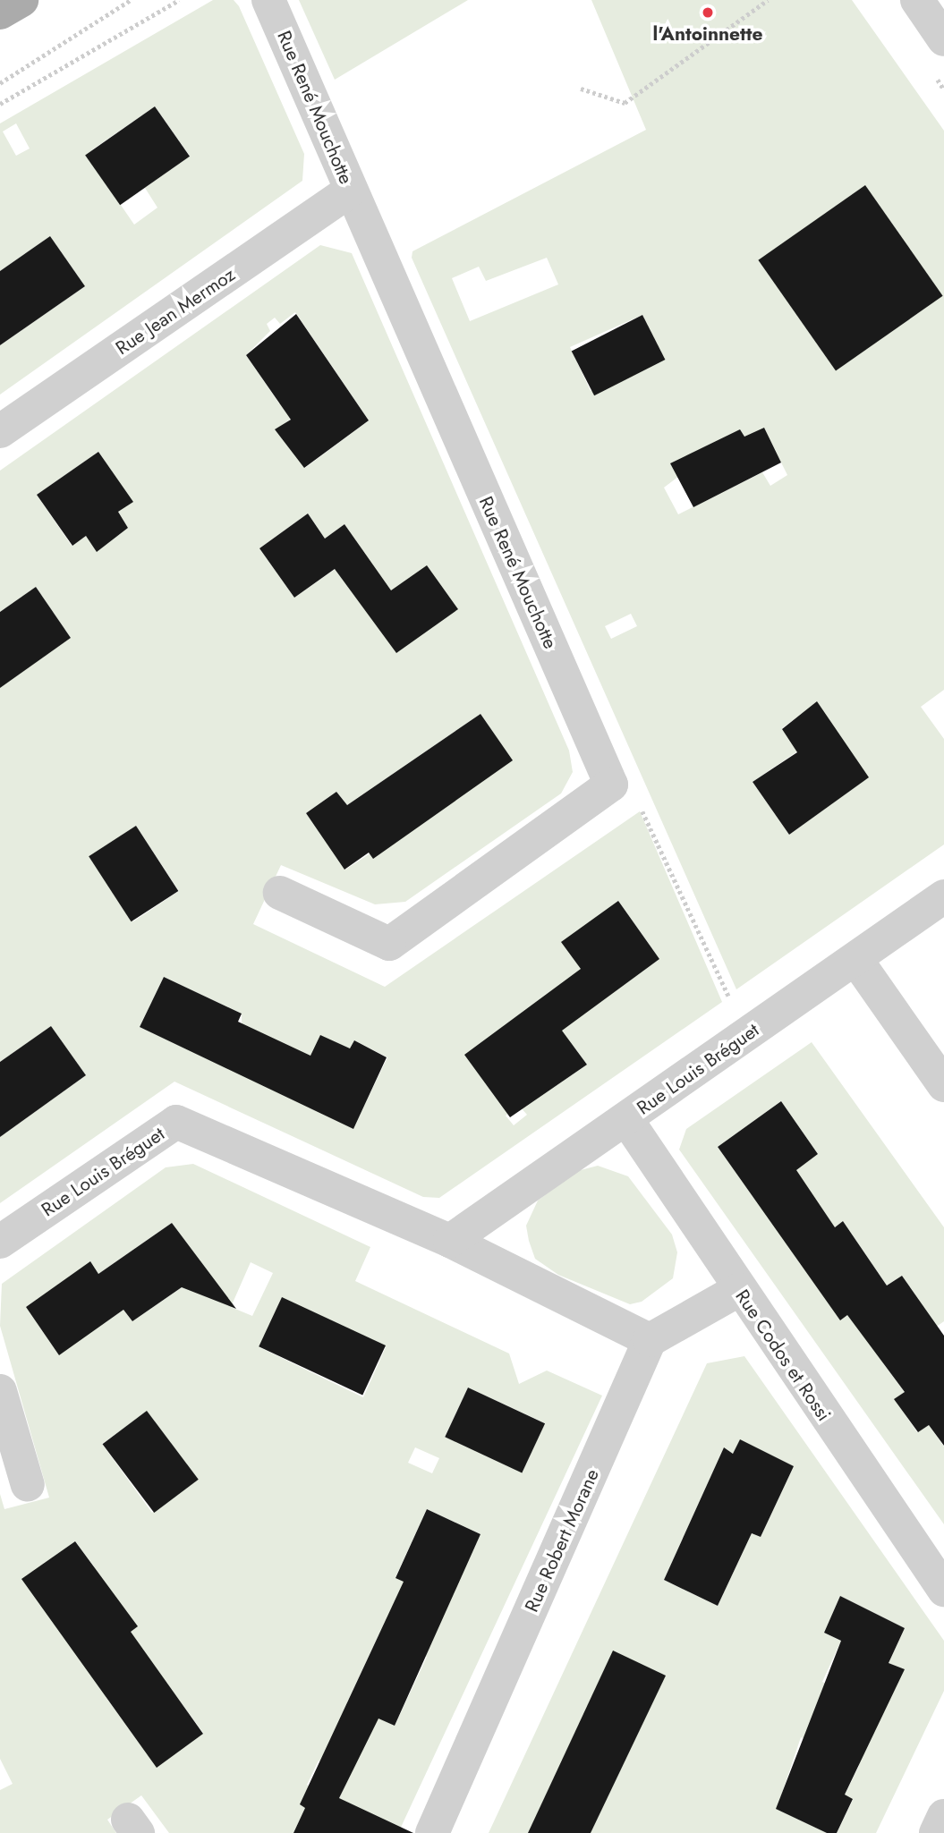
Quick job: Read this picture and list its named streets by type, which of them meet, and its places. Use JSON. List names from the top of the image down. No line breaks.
{"streets":{"street":["Rue René Mouchotte","Rue Jean Mermoz","Rue Louis Bréguet","Rue Codos et Rossi","Rue Robert Morane"]},"crossings":[["Rue René Mouchotte","Rue Jean Mermoz"],["Rue Louis Bréguet","Rue Codos et Rossi"],["Rue Louis Bréguet","Rue Robert Morane"]],"places":["l'Antoinnette"]}
